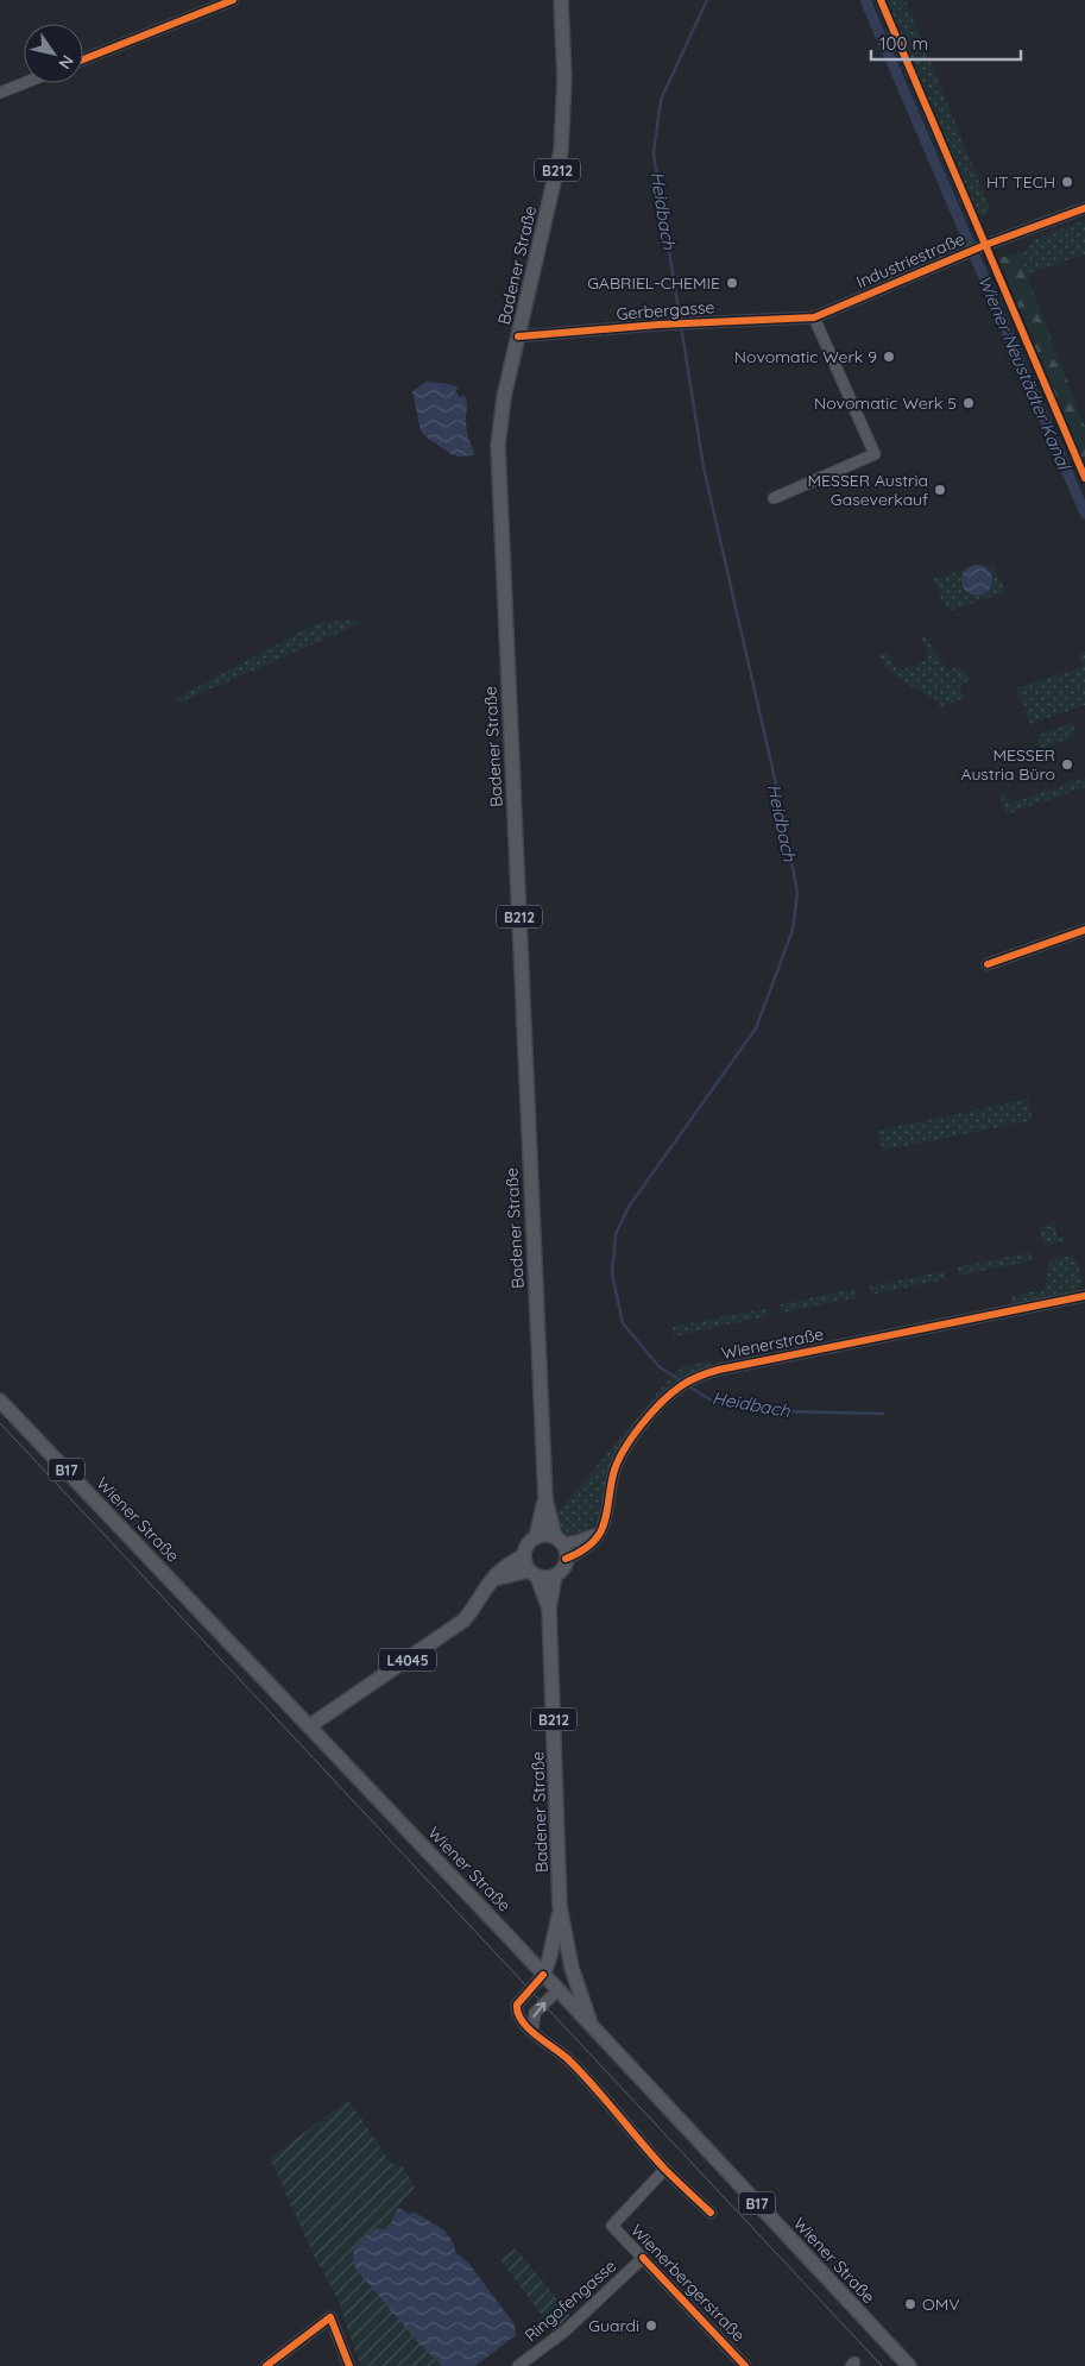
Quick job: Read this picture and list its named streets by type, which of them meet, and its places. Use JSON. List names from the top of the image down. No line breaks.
{"streets":{"main road":["B212","Badener Straße","B17","Wiener Straße","L4045"],"street":["Industriestraße","Gerbergasse","Wienerstraße","Wienerbergerstraße","Ringofengasse"]},"crossings":[["B212","Badener Straße"],["B212","Wienerstraße"],["B212","Wiener Straße"],["B212","L4045"],["Industriestraße","Gerbergasse"],["Badener Straße","Gerbergasse"],["Badener Straße","Wienerstraße"],["Badener Straße","L4045"],["Wienerstraße","L4045"],["Wiener Straße","L4045"],["Wienerbergerstraße","Ringofengasse"]],"water":["Heidbach","Wiener Neustädter Kanal"],"places":["HT TECH","GABRIEL-CHEMIE","Novomatic Werk 9","Novomatic Werk 5","MESSER Austria Gaseverkauf","MESSER Austria Büro","OMV","Guardi"],"scale_bar":"100 m","north":"bottom right"}
